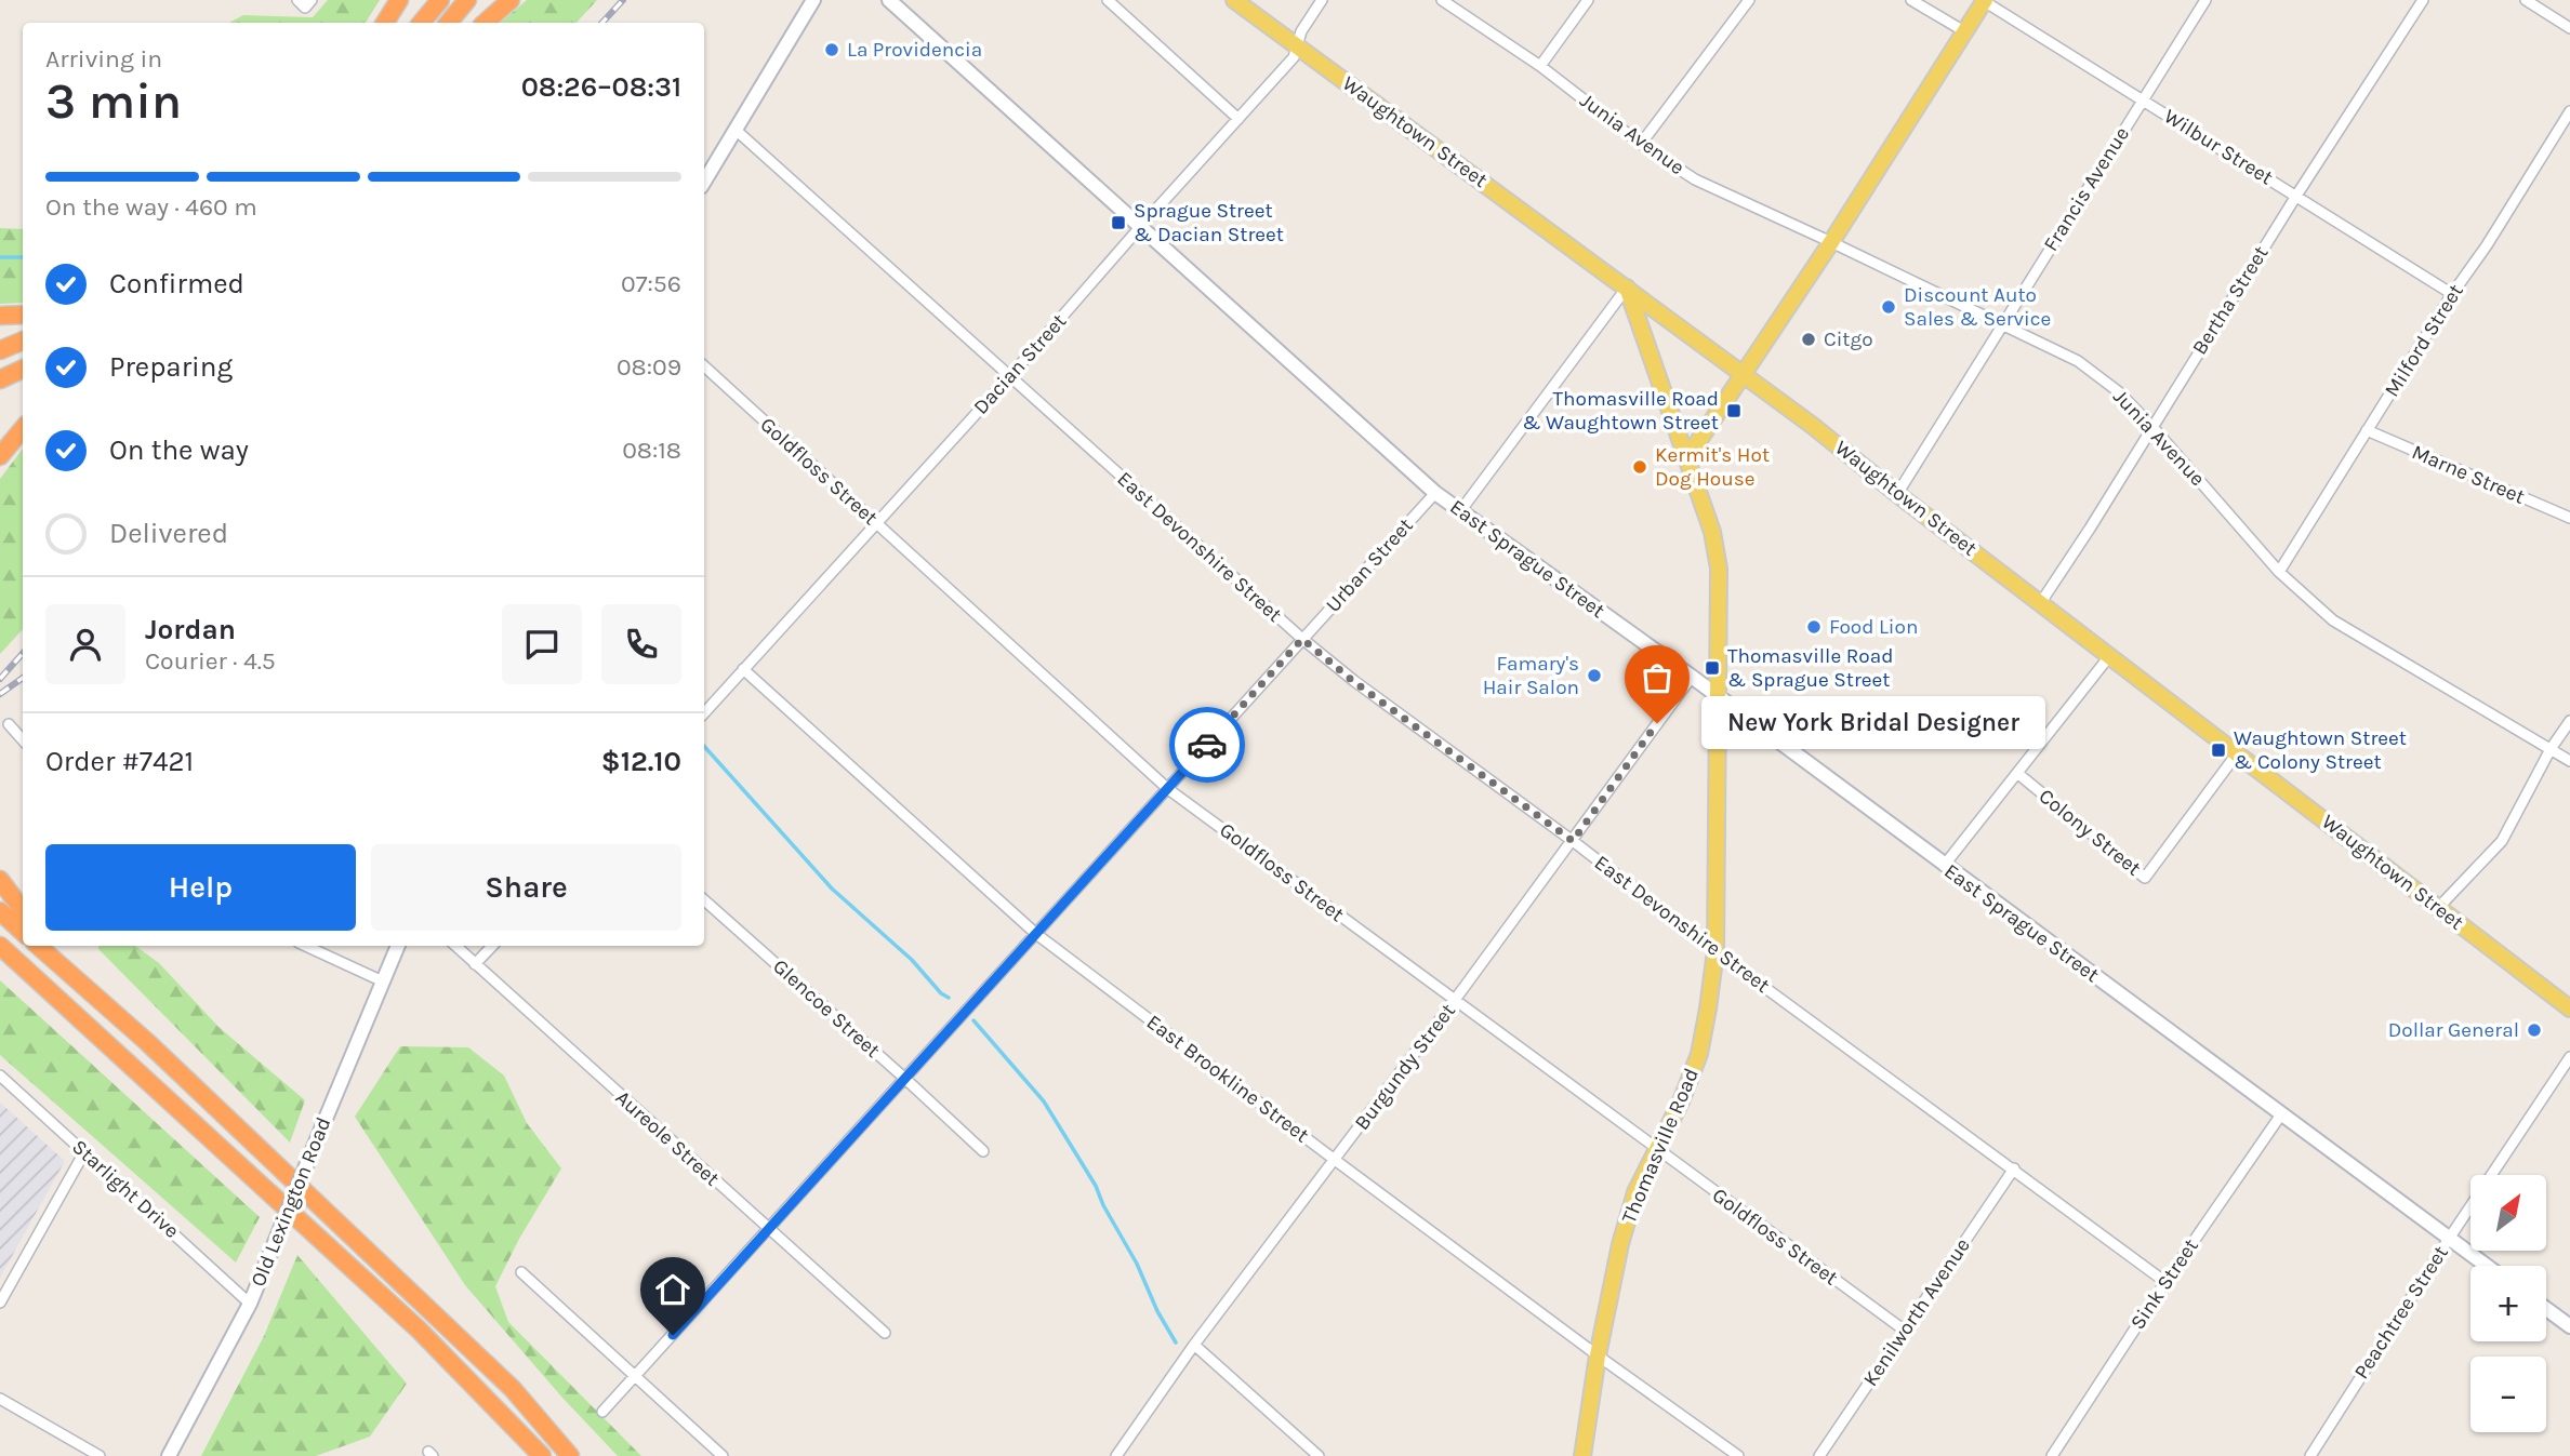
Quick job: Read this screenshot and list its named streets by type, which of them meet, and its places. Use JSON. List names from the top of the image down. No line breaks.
{"streets":{"main road":["Waughtown Street","Thomasville Road"],"street":["Junia Avenue","Wilbur Street","Francis Avenue","Bertha Street","Milford Street","Dacian Street","Goldfloss Street","Marne Street","East Devonshire Street","East Sprague Street","Urban Street","Colony Street","Glencoe Street","Burgundy Street","East Brookline Street","Aureole Street","Starlight Drive","Old Lexington Road","Sink Street","Kenilworth Avenue","Peachtree Street"]},"crossings":[["Waughtown Street","Francis Avenue"],["Waughtown Street","Bertha Street"],["Waughtown Street","Dacian Street"],["Waughtown Street","Colony Street"],["Waughtown Street","Thomasville Road"],["Junia Avenue","Francis Avenue"],["Junia Avenue","Bertha Street"],["Junia Avenue","Milford Street"],["Wilbur Street","Francis Avenue"],["Wilbur Street","Bertha Street"],["Wilbur Street","Milford Street"],["Milford Street","Marne Street"],["Dacian Street","Goldfloss Street"],["Dacian Street","East Devonshire Street"],["Dacian Street","East Sprague Street"],["Dacian Street","East Brookline Street"],["Goldfloss Street","Urban Street"],["Goldfloss Street","Burgundy Street"],["Goldfloss Street","Thomasville Road"],["Goldfloss Street","Kenilworth Avenue"],["East Devonshire Street","Urban Street"],["East Devonshire Street","Burgundy Street"],["East Devonshire Street","Thomasville Road"],["East Devonshire Street","Sink Street"],["East Devonshire Street","Kenilworth Avenue"],["East Sprague Street","Urban Street"],["East Sprague Street","Burgundy Street"],["East Sprague Street","Thomasville Road"],["East Sprague Street","Sink Street"],["East Sprague Street","Peachtree Street"],["Urban Street","Glencoe Street"],["Urban Street","East Brookline Street"],["Urban Street","Aureole Street"],["Burgundy Street","East Brookline Street"],["East Brookline Street","Thomasville Road"],["Starlight Drive","Old Lexington Road"]],"places":{"other":["La Providencia","Discount Auto Sales & Service","Citgo","Kermit's Hot Dog House","Food Lion","Famary's Hair Salon","New York Bridal Designer","Dollar General"],"transit":["Sprague Street & Dacian Street","Thomasville Road & Waughtown Street","Thomasville Road & Sprague Street","Waughtown Street & Colony Street"]},"north":"top right","page":{"heading":["3 min","Arriving in","08:26–08:31"],"panel":["Jordan","Courier · 4.5","Order #7421","$12.10"],"bar":"On the way · 460 m","list":[["Confirmed","07:56"],["Preparing","08:09"],["On the way","08:18"],"Delivered"],"bubble":"New York Bridal Designer","buttons":["Help","Share"],"map_buttons":["+","−"]}}
